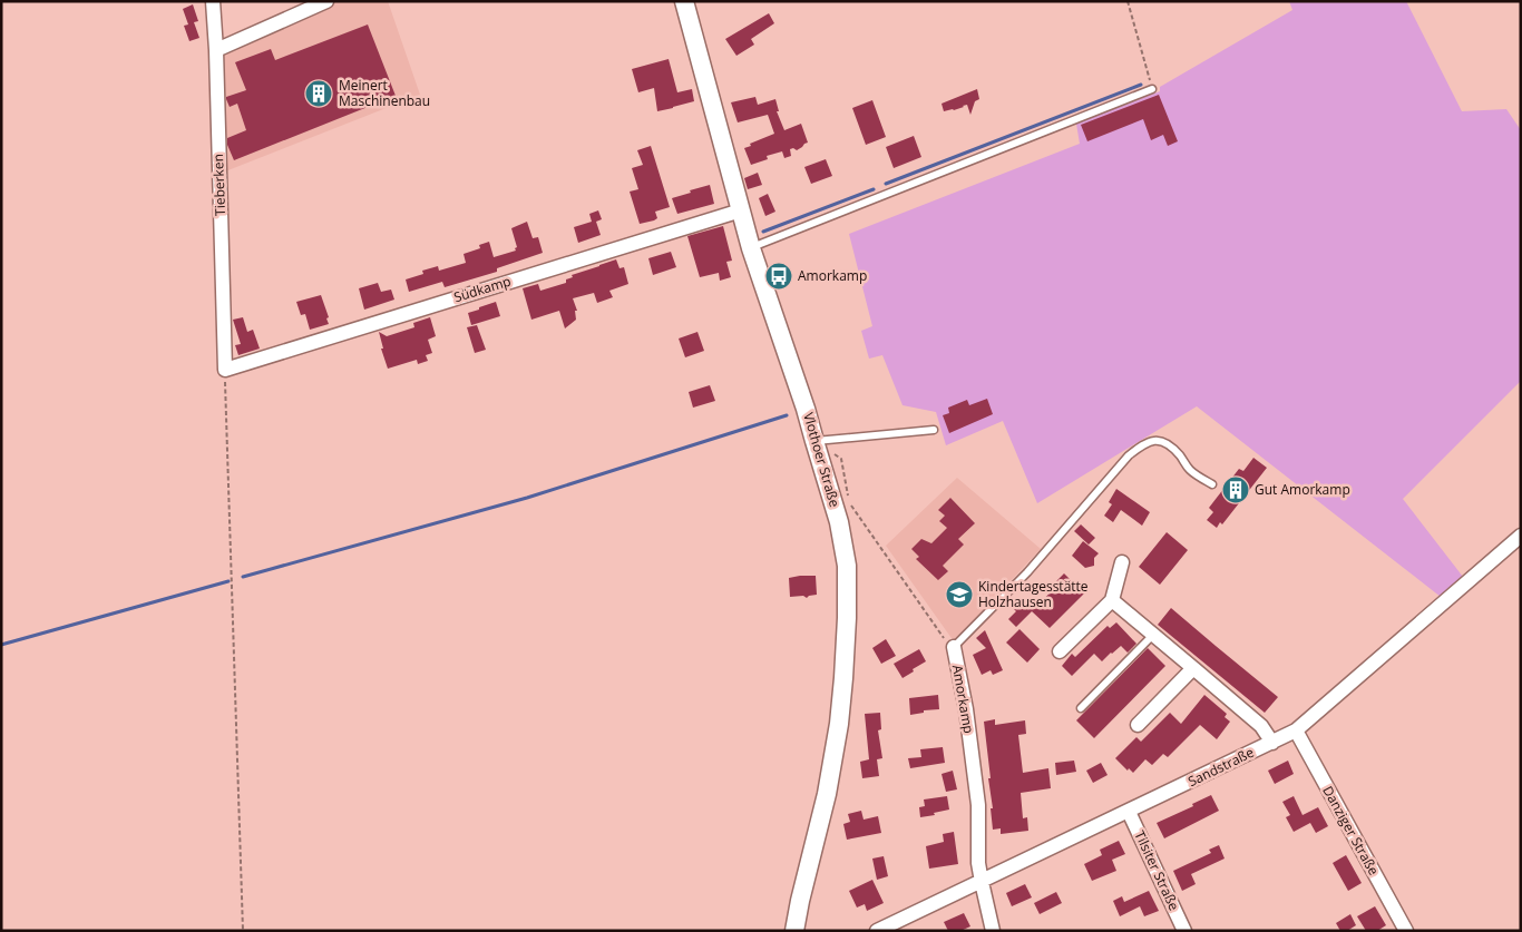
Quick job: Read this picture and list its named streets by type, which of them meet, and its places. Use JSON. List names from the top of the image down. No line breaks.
{"streets":{"street":["Tieberken","Südkamp","Vlothoer Straße","Amorkamp","Sandstraße","Danziger Straße","Tilsiter Straße"]},"crossings":[["Tieberken","Südkamp"],["Südkamp","Vlothoer Straße"],["Amorkamp","Sandstraße"],["Sandstraße","Danziger Straße"],["Sandstraße","Tilsiter Straße"]],"places":{"building":["Meinert Maschinenbau","Gut Amorkamp"],"bus stop":["Amorkamp"],"school or university":["Kindertagesstätte Holzhausen"]}}
